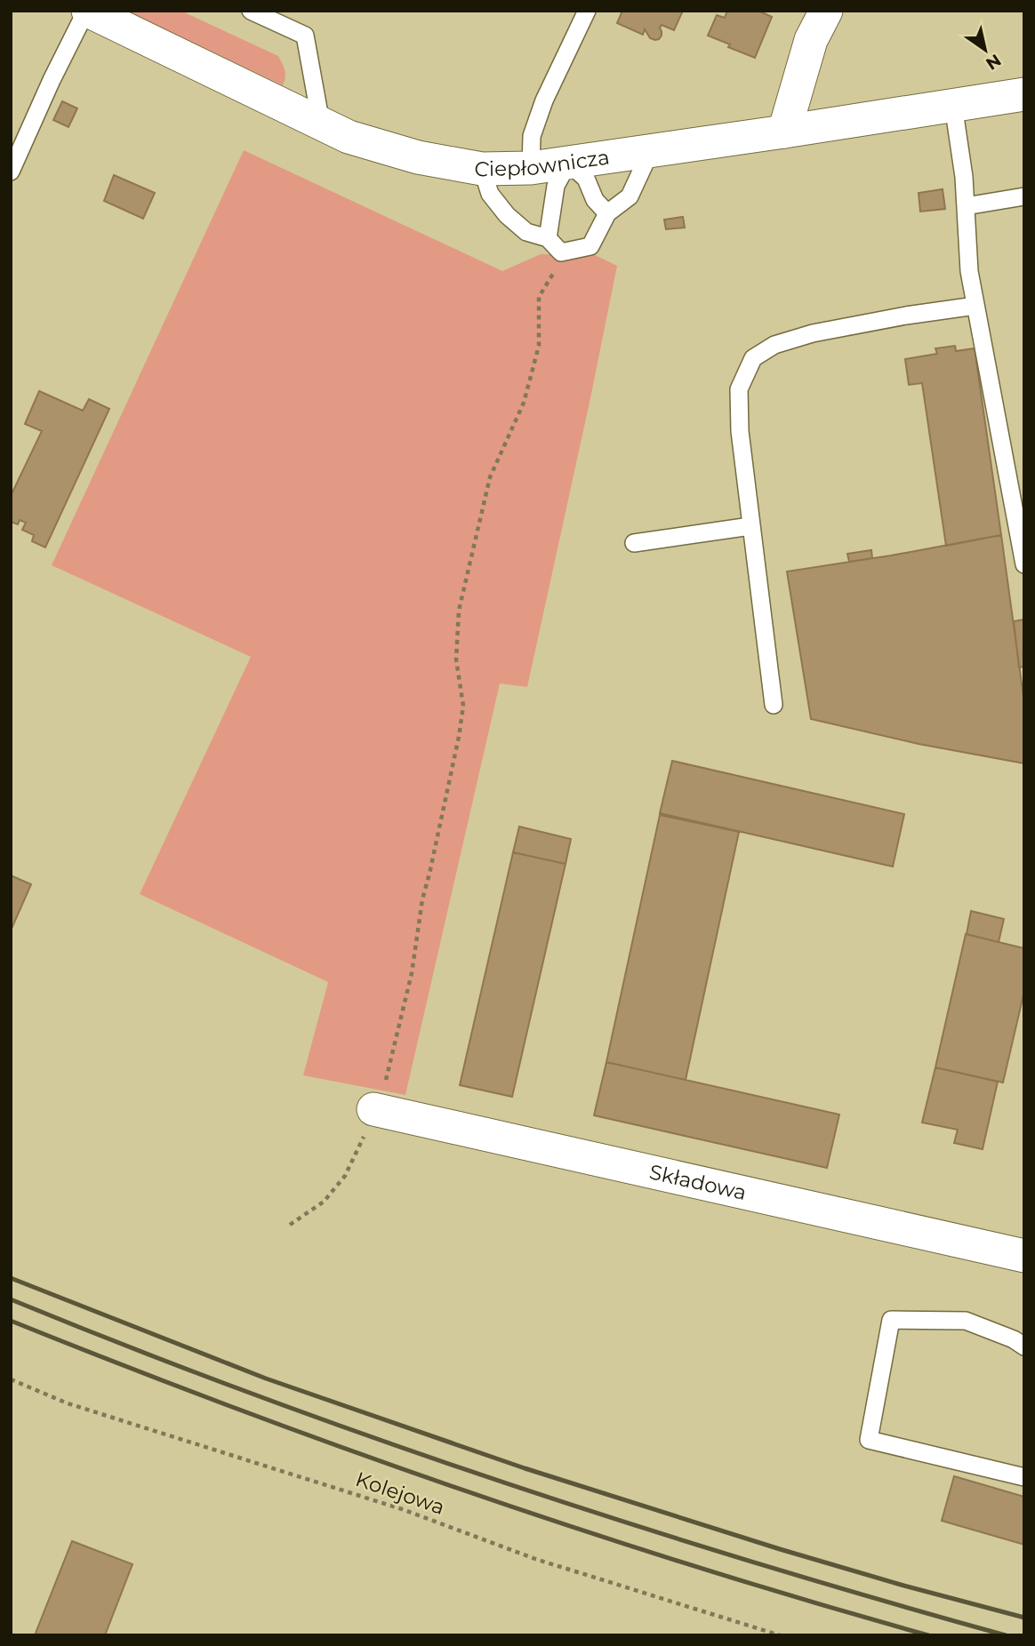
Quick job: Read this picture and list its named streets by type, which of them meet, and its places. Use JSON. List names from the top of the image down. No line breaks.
{"streets":{"street":["Ciepłownicza","Składowa"],"path":["Kolejowa"]},"north":"bottom right"}
